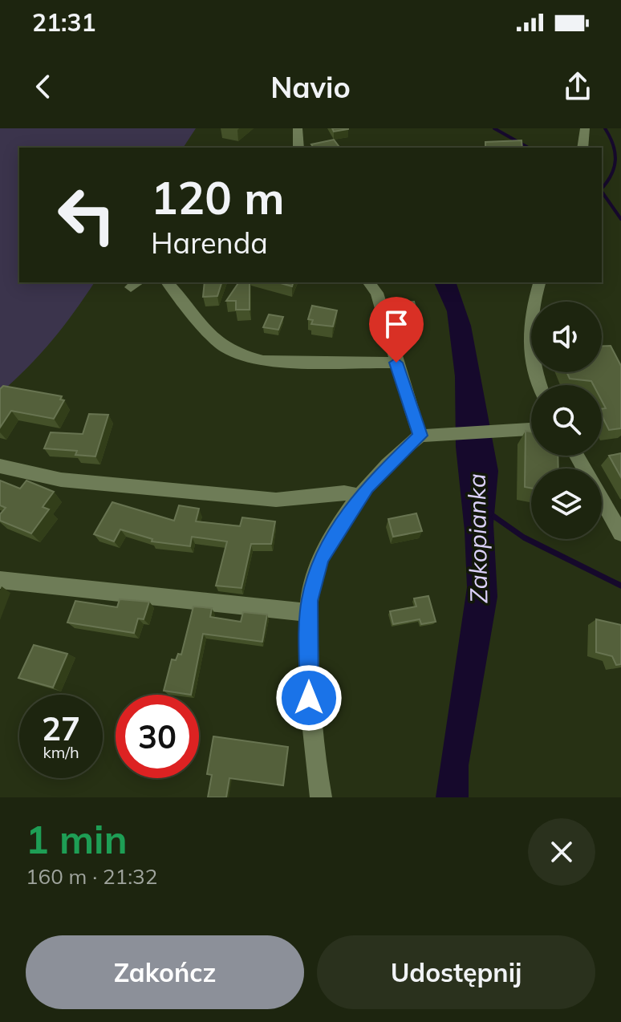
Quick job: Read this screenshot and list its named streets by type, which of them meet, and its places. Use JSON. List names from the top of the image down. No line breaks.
{"water":["Zakopianka"],"page":{"status":"21:31","header":"Navio","turn":["120 m","Harenda"],"speed":"27 km/h","limit":"30","heading":["1 min","160 m · 21:32"],"buttons":["Zakończ","Udostępnij"]}}
